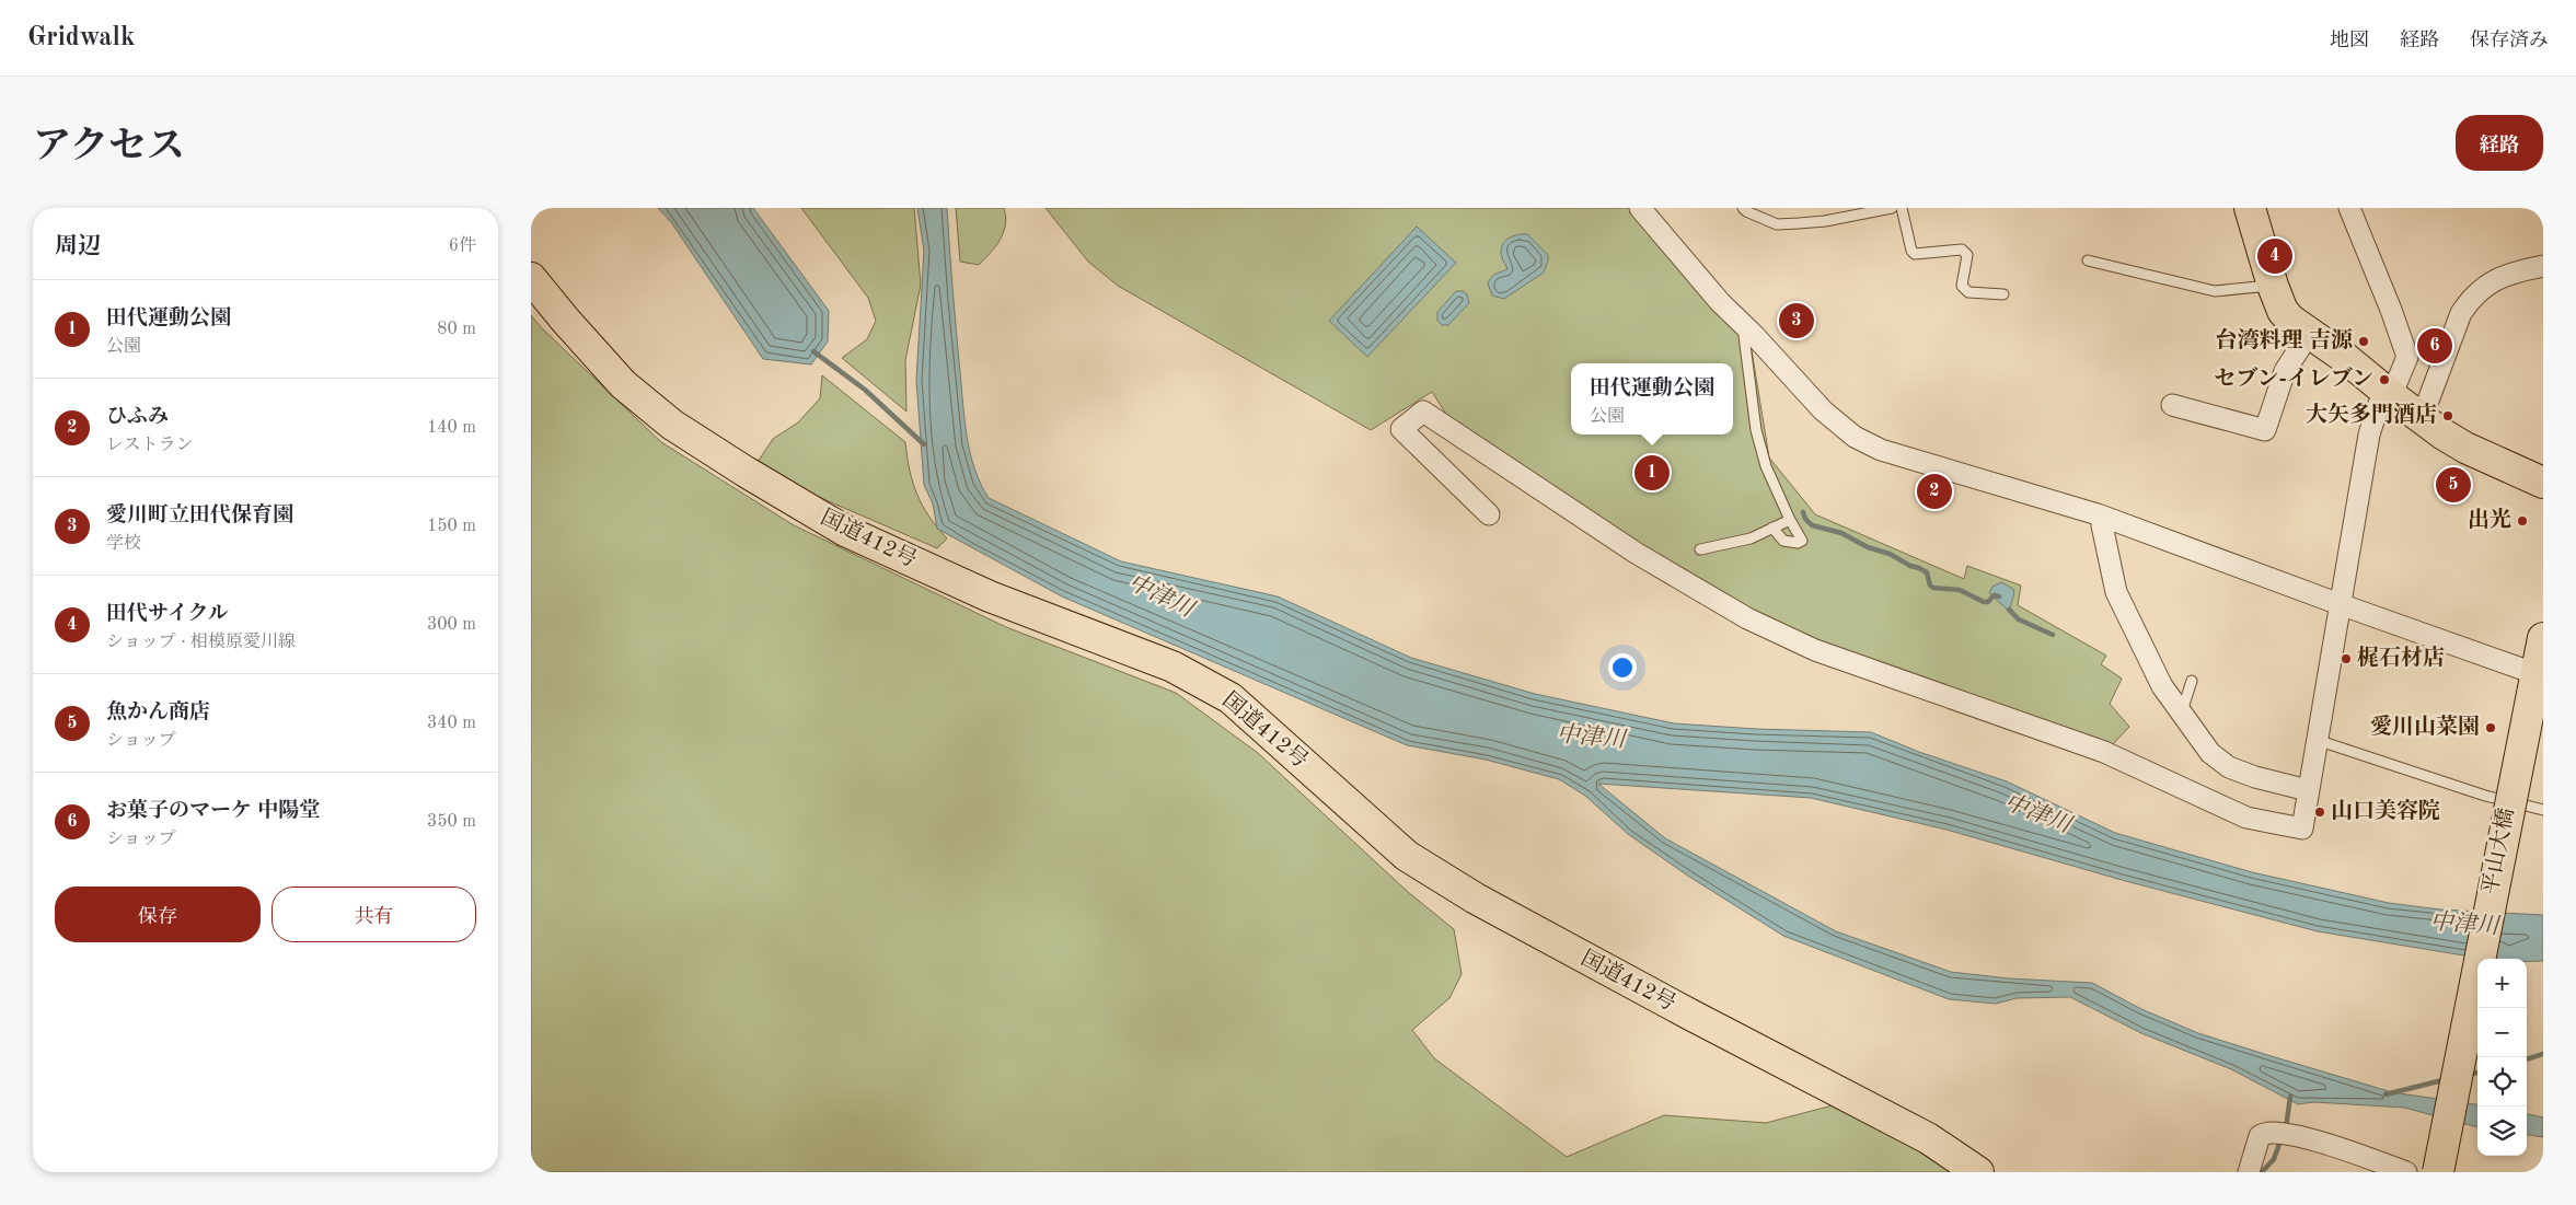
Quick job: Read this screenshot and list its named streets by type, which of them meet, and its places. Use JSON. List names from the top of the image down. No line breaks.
{"streets":{"main road":["国道412号","平山大橋"]},"water":["中津川"],"places":["台湾料理 吉源","セブン-イレブン","大矢多門酒店","出光","梶石材店","愛川山菜園","山口美容院"],"page":{"header":"Gridwalk","nav":["地図","経路","保存済み"],"title":"アクセス","buttons":["経路",["保存","共有"]],"heading":["周辺","6件"],"pins":["4","3","6","1","5","2"],"list":[{"mark":"1","name":"田代運動公園","note":"公園","value":"80 m"},{"mark":"2","name":"ひふみ","note":"レストラン","value":"140 m"},{"mark":"3","name":"愛川町立田代保育園","note":"学校","value":"150 m"},{"mark":"4","name":"田代サイクル","note":"ショップ · 相模原愛川線","value":"300 m"},{"mark":"5","name":"魚かん商店","note":"ショップ","value":"340 m"},{"mark":"6","name":"お菓子のマーケ 中陽堂","note":"ショップ","value":"350 m"}],"popup":["田代運動公園","公園"],"map_buttons":["+","−"]}}
